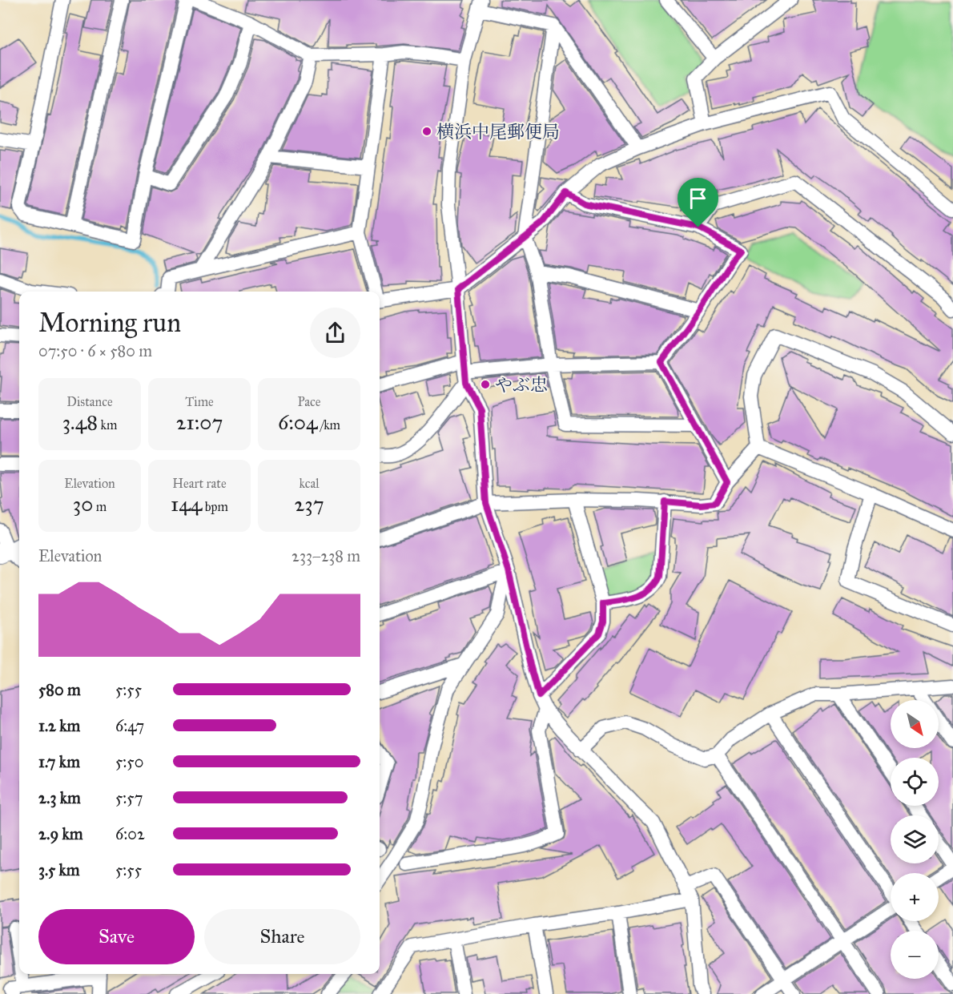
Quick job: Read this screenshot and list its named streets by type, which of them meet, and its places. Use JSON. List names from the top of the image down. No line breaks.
{"places":["横浜中尾郵便局","やぶ忠"],"north":"bottom right","page":{"heading":["Morning run","07:50 · 6 × 580 m"],"stats":[["Distance","3.48 km"],["Time","21:07"],["Pace","6:04 /km"],["Elevation","30 m"],["Heart rate","144 bpm"],["kcal","237"]],"chart":["Elevation","233–238 m"],"list":[{"name":"580 m","note":"5:55"},{"name":"1.2 km","note":"6:47"},{"name":"1.7 km","note":"5:50"},{"name":"2.3 km","note":"5:57"},{"name":"2.9 km","note":"6:02"},{"name":"3.5 km","note":"5:55"}],"map_buttons":["+","−"],"buttons":["Save","Share"]}}
